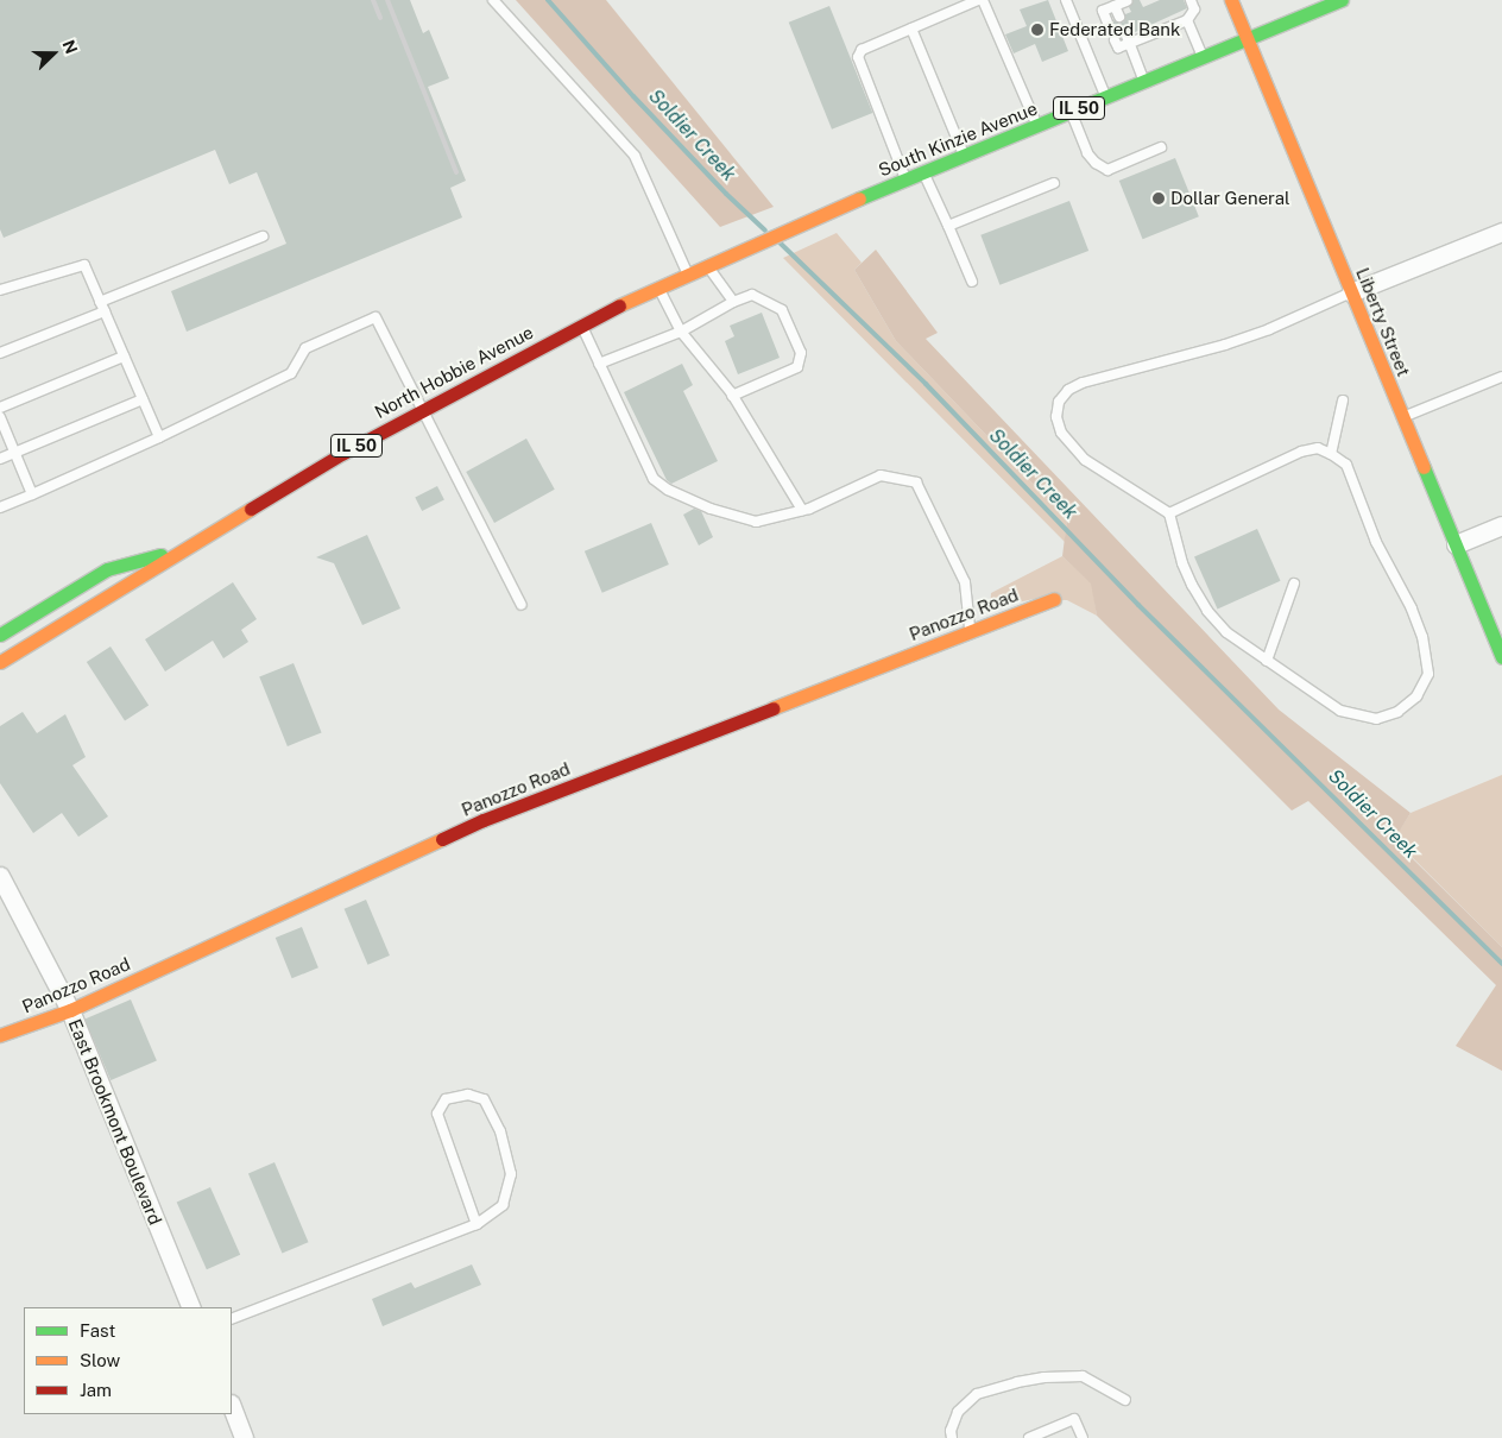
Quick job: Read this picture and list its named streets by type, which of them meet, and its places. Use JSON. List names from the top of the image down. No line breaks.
{"streets":{"street":["IL 50","South Kinzie Avenue","Liberty Street","North Hobbie Avenue","Panozzo Road","East Brookmont Boulevard"]},"crossings":[["South Kinzie Avenue","Liberty Street"],["South Kinzie Avenue","North Hobbie Avenue"],["Panozzo Road","East Brookmont Boulevard"]],"water":["Soldier Creek"],"places":["Federated Bank","Dollar General"],"legend":["Fast","Slow","Jam"],"north":"right"}
